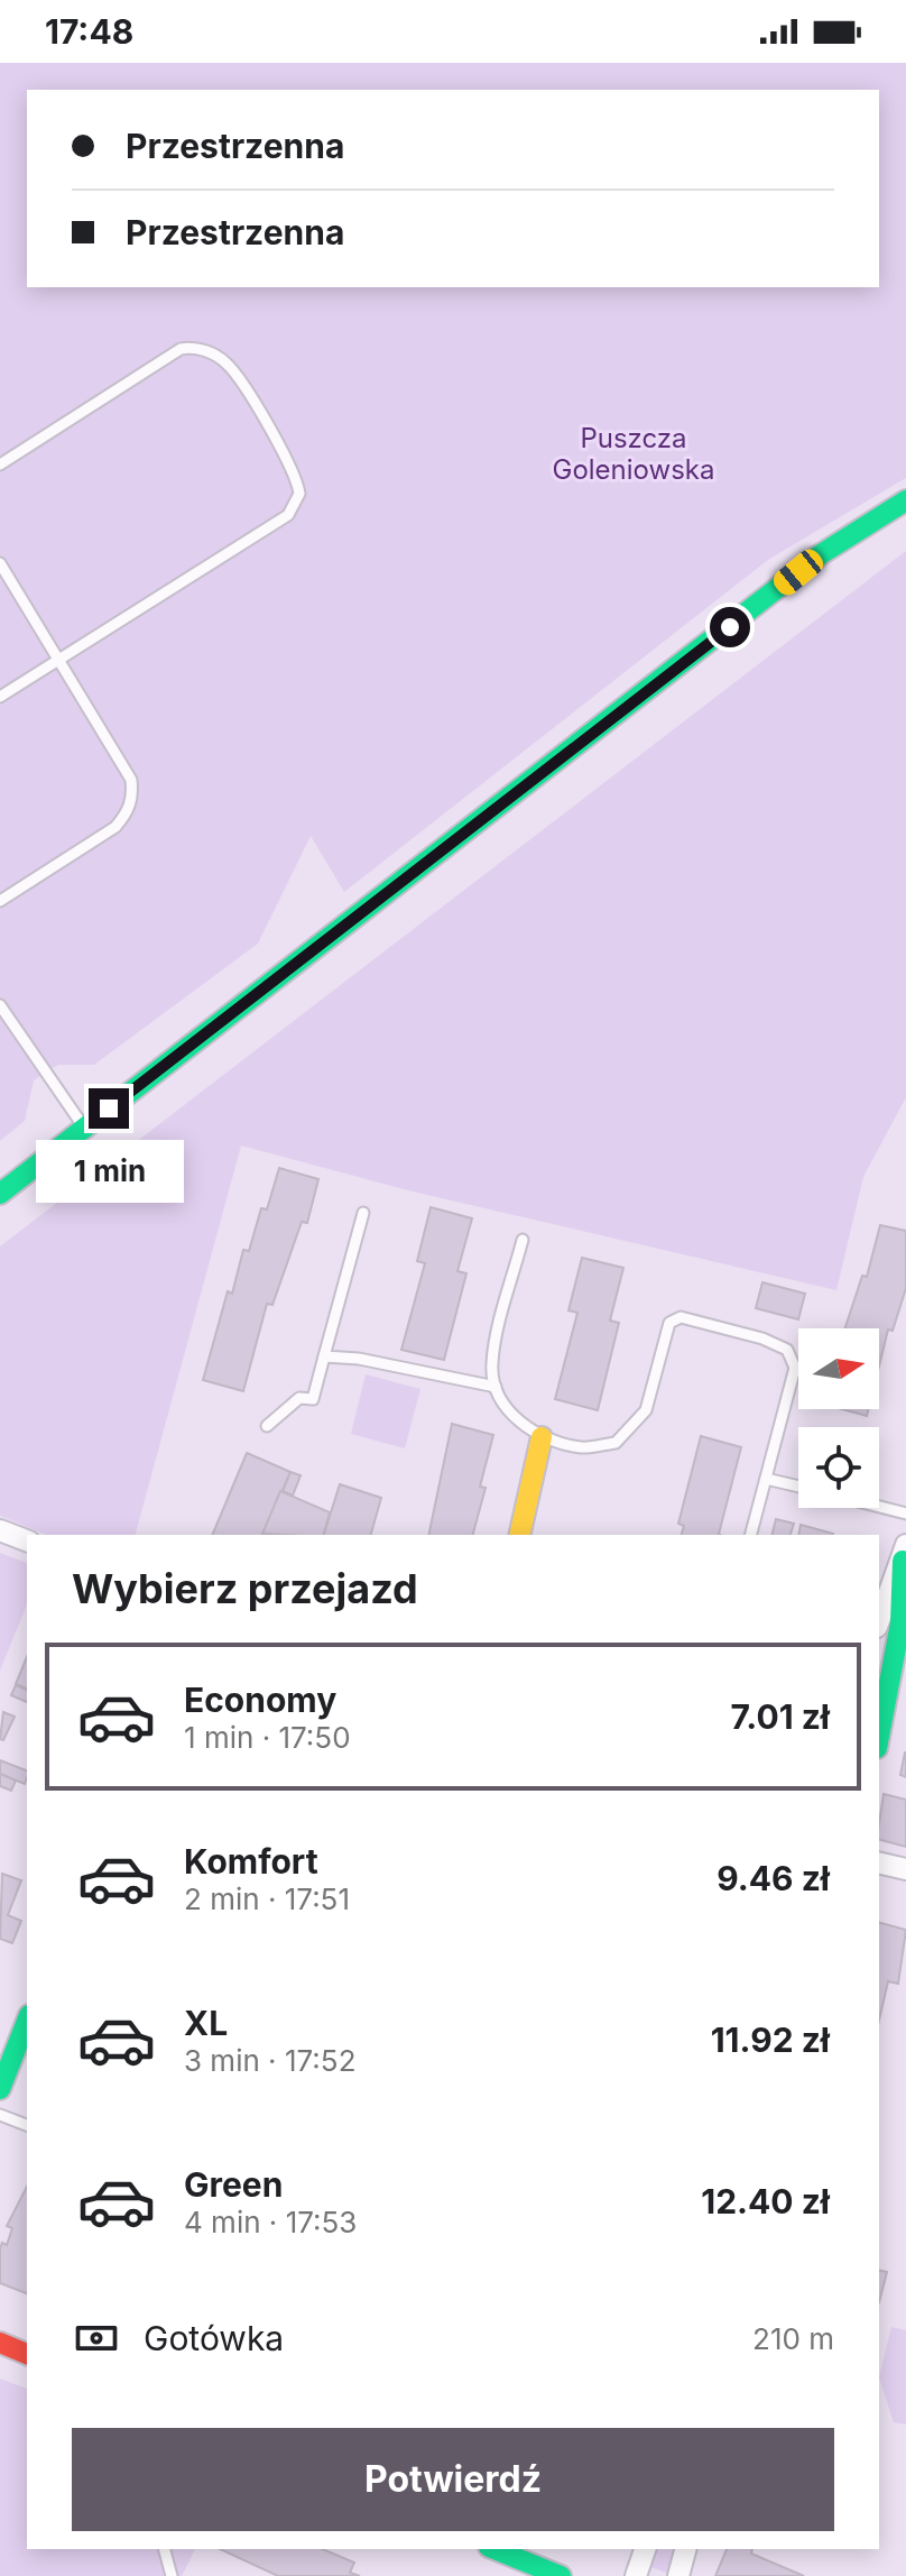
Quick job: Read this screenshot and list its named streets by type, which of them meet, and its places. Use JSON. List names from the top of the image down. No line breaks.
{"parks":["Puszcza Goleniowska"],"north":"right","page":{"status":"17:48","banner":["Przestrzenna","Przestrzenna"],"bubble":"1 min","heading":"Wybierz przejazd","list":[{"name":"Economy","note":"1 min · 17:50","value":"7.01 zł"},{"name":"Komfort","note":"2 min · 17:51","value":"9.46 zł"},{"name":"XL","note":"3 min · 17:52","value":"11.92 zł"},{"name":"Green","note":"4 min · 17:53","value":"12.40 zł"}],"pay":["Gotówka","210 m"],"buttons":"Potwierdź"}}
